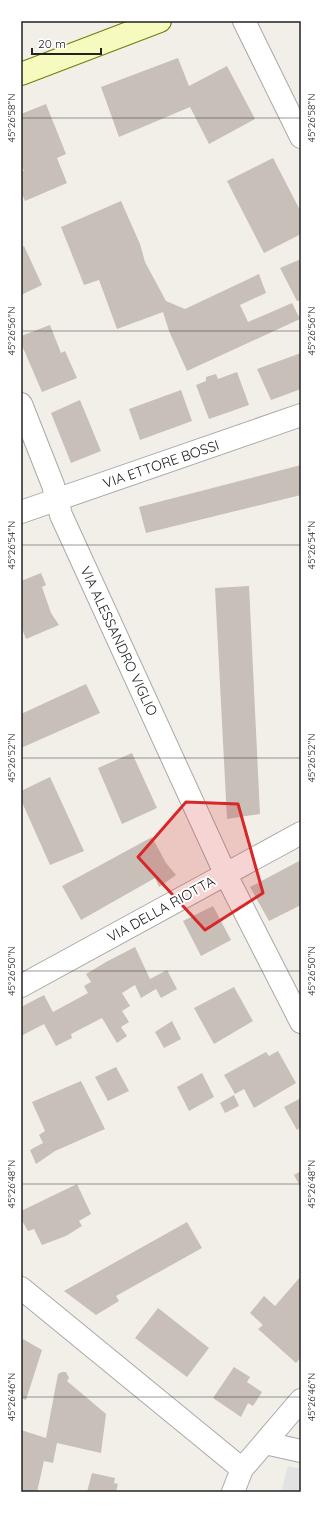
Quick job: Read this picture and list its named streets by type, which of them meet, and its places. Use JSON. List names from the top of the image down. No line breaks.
{"streets":{"street":["VIA ETTORE BOSSI","VIA ALESSANDRO VIGLIO","VIA DELLA RIOTTA"]},"crossings":[["VIA ETTORE BOSSI","VIA ALESSANDRO VIGLIO"],["VIA ALESSANDRO VIGLIO","VIA DELLA RIOTTA"]],"scale_bar":"20 m","coordinates":["45°26'58\"N","45°26'56\"N","45°26'54\"N","45°26'52\"N","45°26'50\"N","45°26'48\"N","45°26'46\"N"]}
